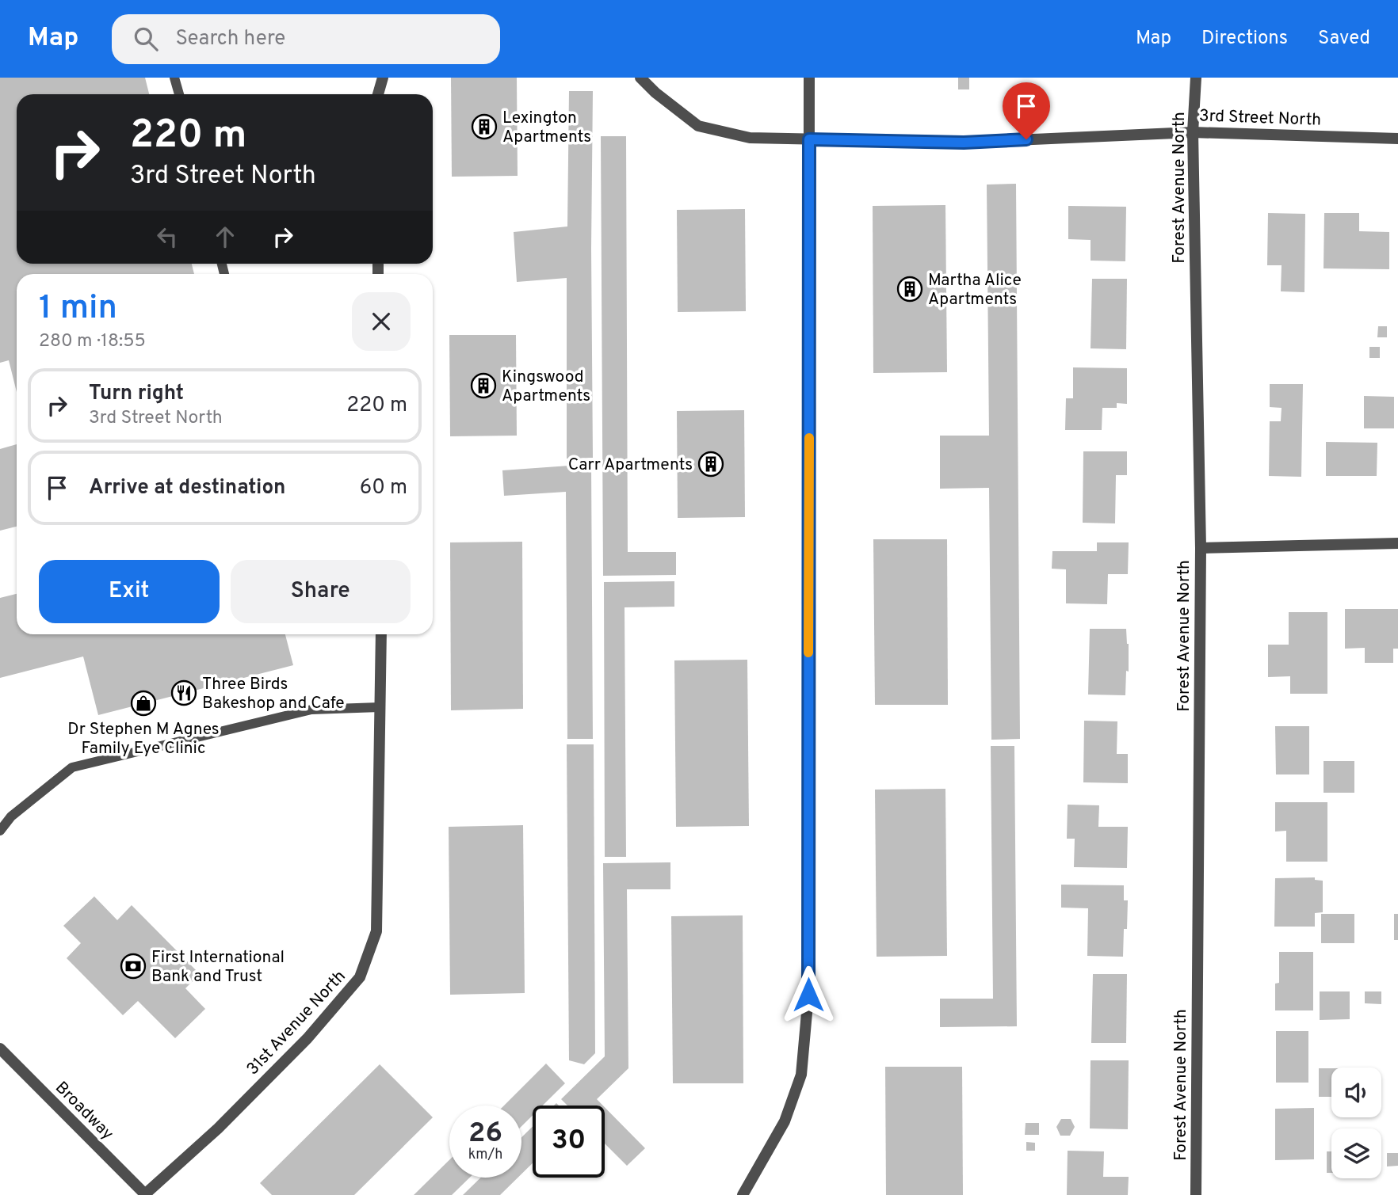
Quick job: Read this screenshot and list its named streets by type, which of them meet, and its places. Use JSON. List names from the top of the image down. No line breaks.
{"streets":{"street":["3rd Street North","Forest Avenue North","31st Avenue North","Broadway"]},"crossings":[["3rd Street North","Forest Avenue North"],["31st Avenue North","Broadway"]],"places":{"building":["Lexington Apartments","Martha Alice Apartments","Kingswood Apartments","Carr Apartments"],"restaurant":["Three Birds Bakeshop and Cafe"],"shop":["Dr Stephen M Agnes Family Eye Clinic"],"bank":["First International Bank and Trust"]},"page":{"header":"Map","search":"Search here","nav":["Map","Directions","Saved"],"turn":["220 m","3rd Street North"],"heading":["1 min","280 m · 18:55"],"list":[{"name":"Turn right","note":"3rd Street North","value":"220 m"},{"name":"Arrive at destination","value":"60 m"}],"buttons":["Exit","Share"],"speed":"26 km/h","limit":"30"}}
